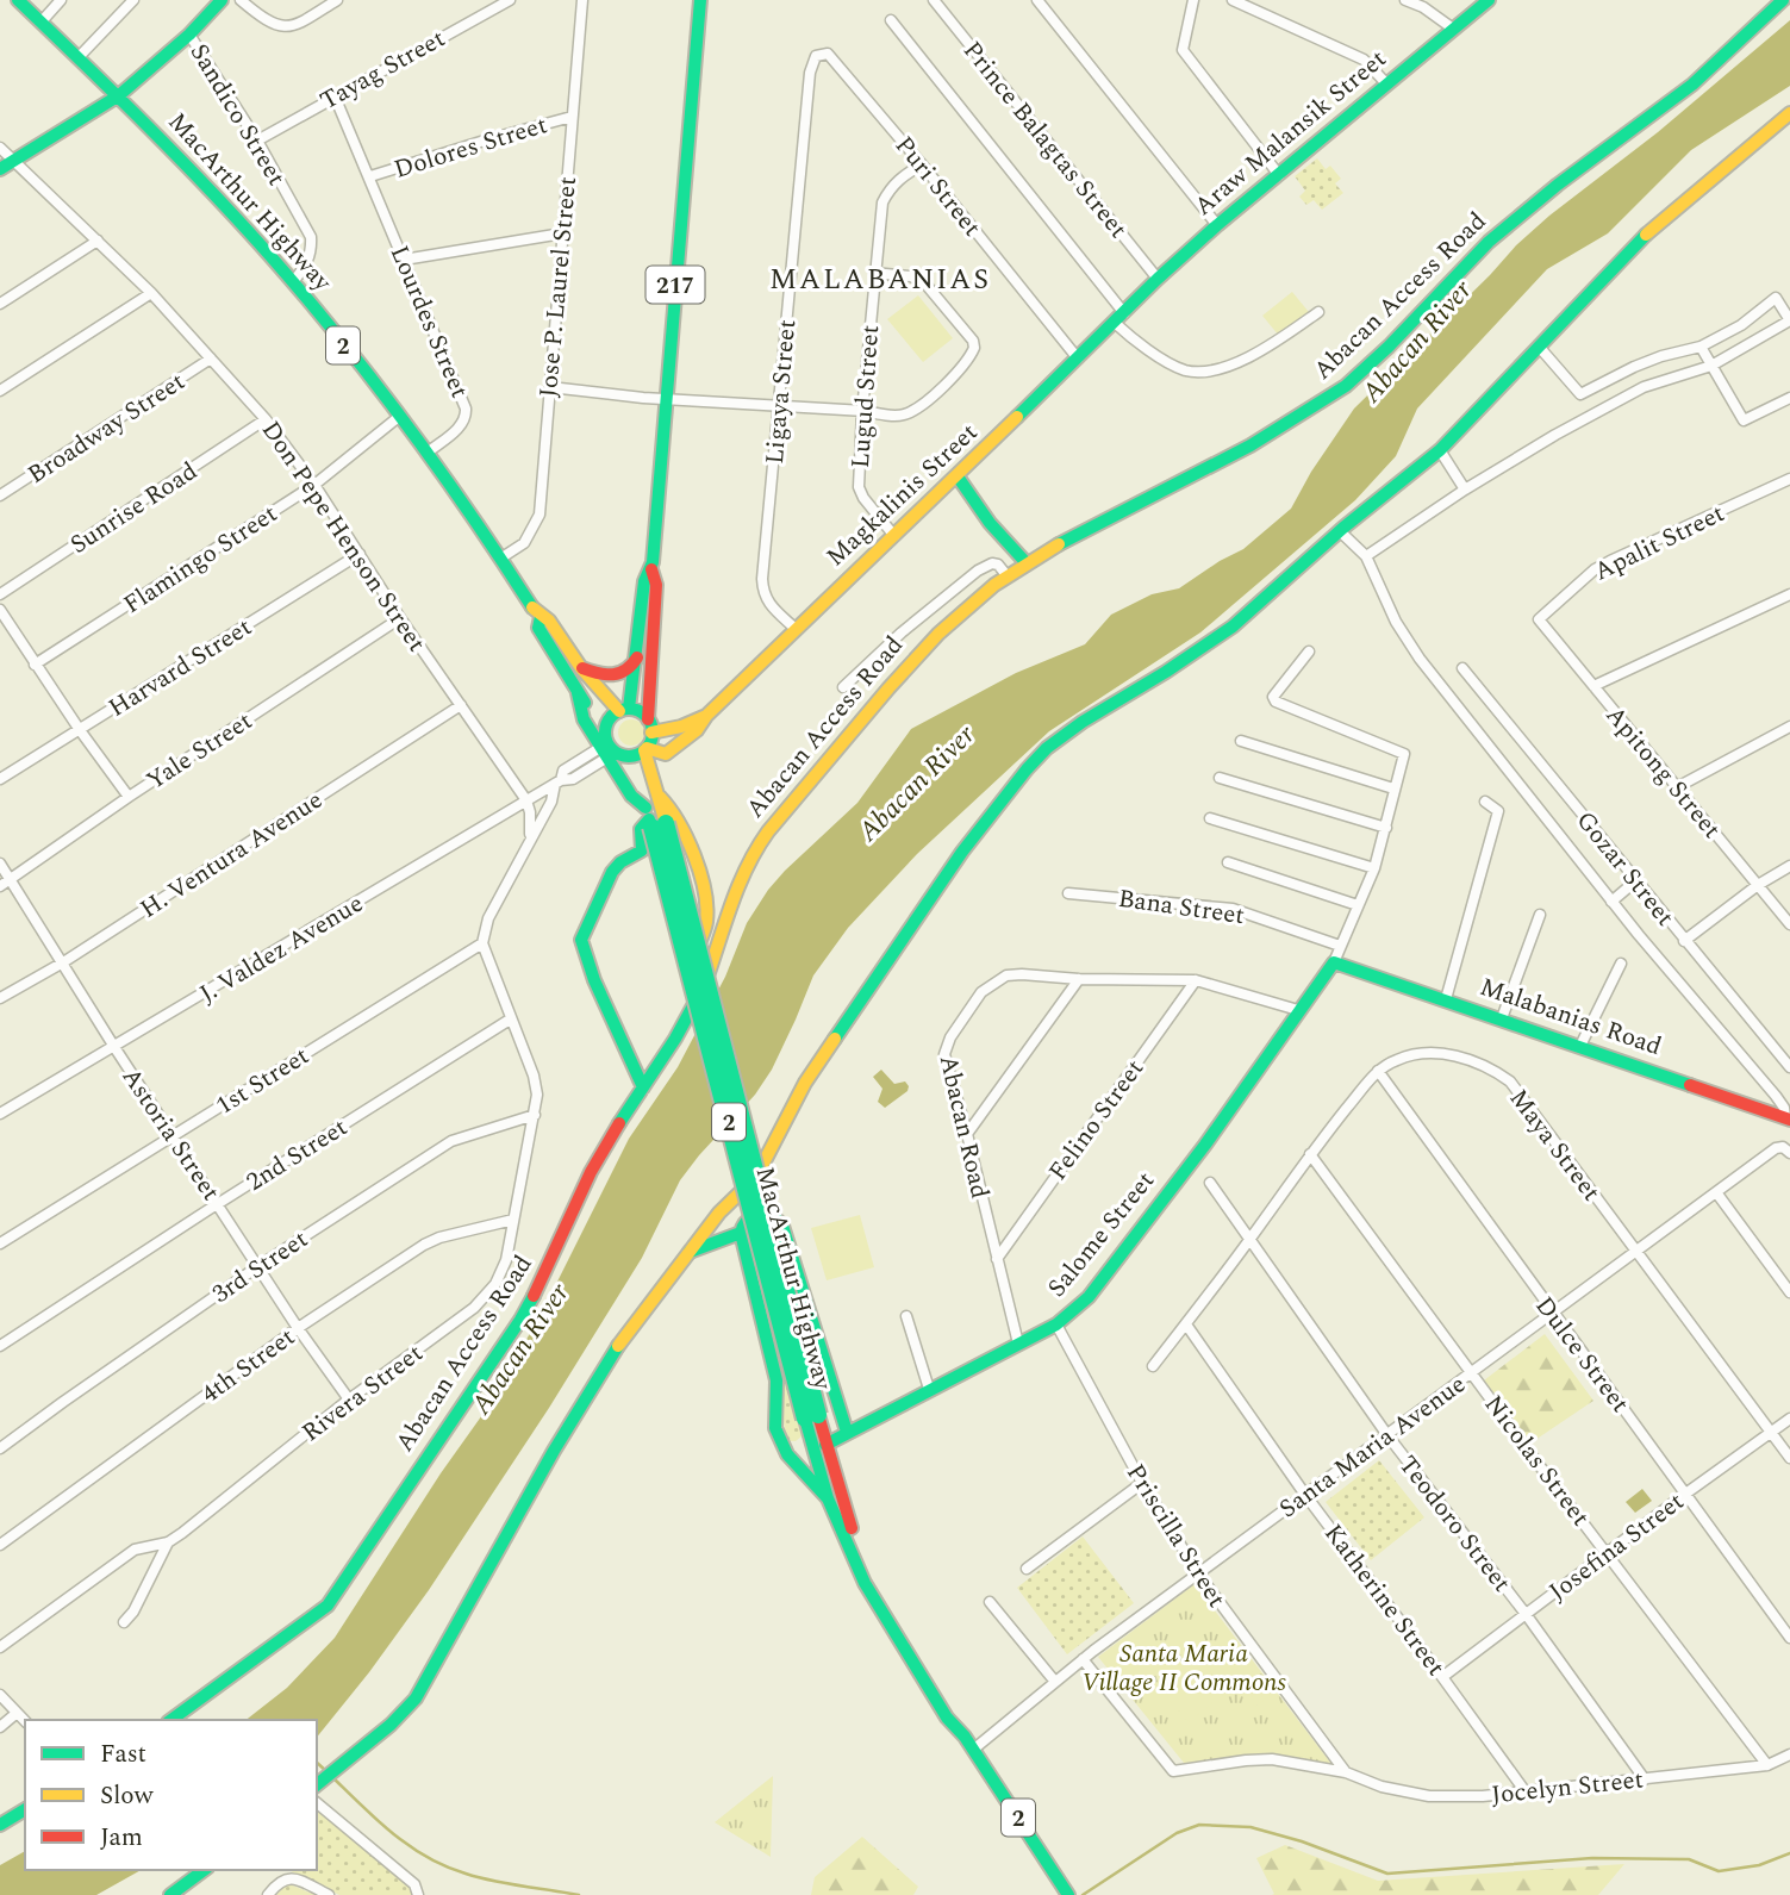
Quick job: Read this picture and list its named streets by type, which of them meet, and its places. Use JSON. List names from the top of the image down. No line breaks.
{"streets":{"main road":["Araw Malansik Street","MacArthur Highway","217","Abacan Access Road","2","Magkalinis Street","Malabanias Road","Salome Street"],"street":["Tayag Street","Sandico Street","Prince Balagtas Street","Dolores Street","Puri Street","Jose P. Laurel Street","Lourdes Street","Ligaya Street","Lugud Street","Broadway Street","Sunrise Road","Don Pepe Henson Street","Apalit Street","Flamingo Street","Harvard Street","Yale Street","Apitong Street","H. Ventura Avenue","Gozar Street","Bana Street","J. Valdez Avenue","1st Street","Felino Street","Abacan Road","Astoria Street","Maya Street","2nd Street","3rd Street","Dulce Street","4th Street","Rivera Street","Santa Maria Avenue","Nicolas Street","Teodoro Street","Priscilla Street","Josefina Street","Katherine Street","Jocelyn Street"]},"crossings":[["Tayag Street","Sandico Street"],["Tayag Street","Lourdes Street"],["Sandico Street","MacArthur Highway"],["Araw Malansik Street","Prince Balagtas Street"],["Araw Malansik Street","Magkalinis Street"],["Dolores Street","Jose P. Laurel Street"],["Dolores Street","Lourdes Street"],["Puri Street","Ligaya Street"],["Puri Street","Lugud Street"],["Puri Street","Magkalinis Street"],["MacArthur Highway","217"],["MacArthur Highway","Jose P. Laurel Street"],["MacArthur Highway","Lourdes Street"],["MacArthur Highway","2"],["MacArthur Highway","Magkalinis Street"],["MacArthur Highway","Flamingo Street"],["MacArthur Highway","J. Valdez Avenue"],["MacArthur Highway","Salome Street"],["MacArthur Highway","Santa Maria Avenue"],["217","2"],["217","Magkalinis Street"],["2","Magkalinis Street"],["Ligaya Street","Magkalinis Street"],["Lugud Street","Magkalinis Street"],["Broadway Street","Don Pepe Henson Street"],["Sunrise Road","Don Pepe Henson Street"],["Don Pepe Henson Street","Flamingo Street"],["Don Pepe Henson Street","Harvard Street"],["Don Pepe Henson Street","Yale Street"],["Don Pepe Henson Street","H. Ventura Avenue"],["Don Pepe Henson Street","J. Valdez Avenue"],["Apalit Street","Apitong Street"],["Yale Street","Astoria Street"],["H. Ventura Avenue","Astoria Street"],["Bana Street","Malabanias Road"],["Bana Street","Salome Street"],["J. Valdez Avenue","Astoria Street"],["Malabanias Road","Salome Street"],["1st Street","Astoria Street"],["1st Street","Rivera Street"],["Felino Street","Abacan Road"],["Abacan Road","Salome Street"],["Astoria Street","2nd Street"],["Astoria Street","3rd Street"],["Astoria Street","4th Street"],["Astoria Street","Rivera Street"],["Maya Street","Dulce Street"],["Maya Street","Santa Maria Avenue"],["Maya Street","Nicolas Street"],["Maya Street","Teodoro Street"],["Maya Street","Josefina Street"],["Maya Street","Katherine Street"],["2nd Street","Rivera Street"],["Salome Street","Priscilla Street"],["3rd Street","Rivera Street"],["Dulce Street","Santa Maria Avenue"],["Dulce Street","Josefina Street"],["4th Street","Rivera Street"],["Santa Maria Avenue","Nicolas Street"],["Santa Maria Avenue","Teodoro Street"],["Santa Maria Avenue","Priscilla Street"],["Santa Maria Avenue","Katherine Street"],["Santa Maria Avenue","Jocelyn Street"],["Nicolas Street","Josefina Street"],["Nicolas Street","Jocelyn Street"],["Teodoro Street","Josefina Street"],["Teodoro Street","Jocelyn Street"],["Priscilla Street","Jocelyn Street"],["Josefina Street","Katherine Street"],["Katherine Street","Jocelyn Street"]],"districts":["MALABANIAS"],"water":["Abacan River"],"parks":["Santa Maria Village II Commons"],"legend":["Fast","Slow","Jam"]}
